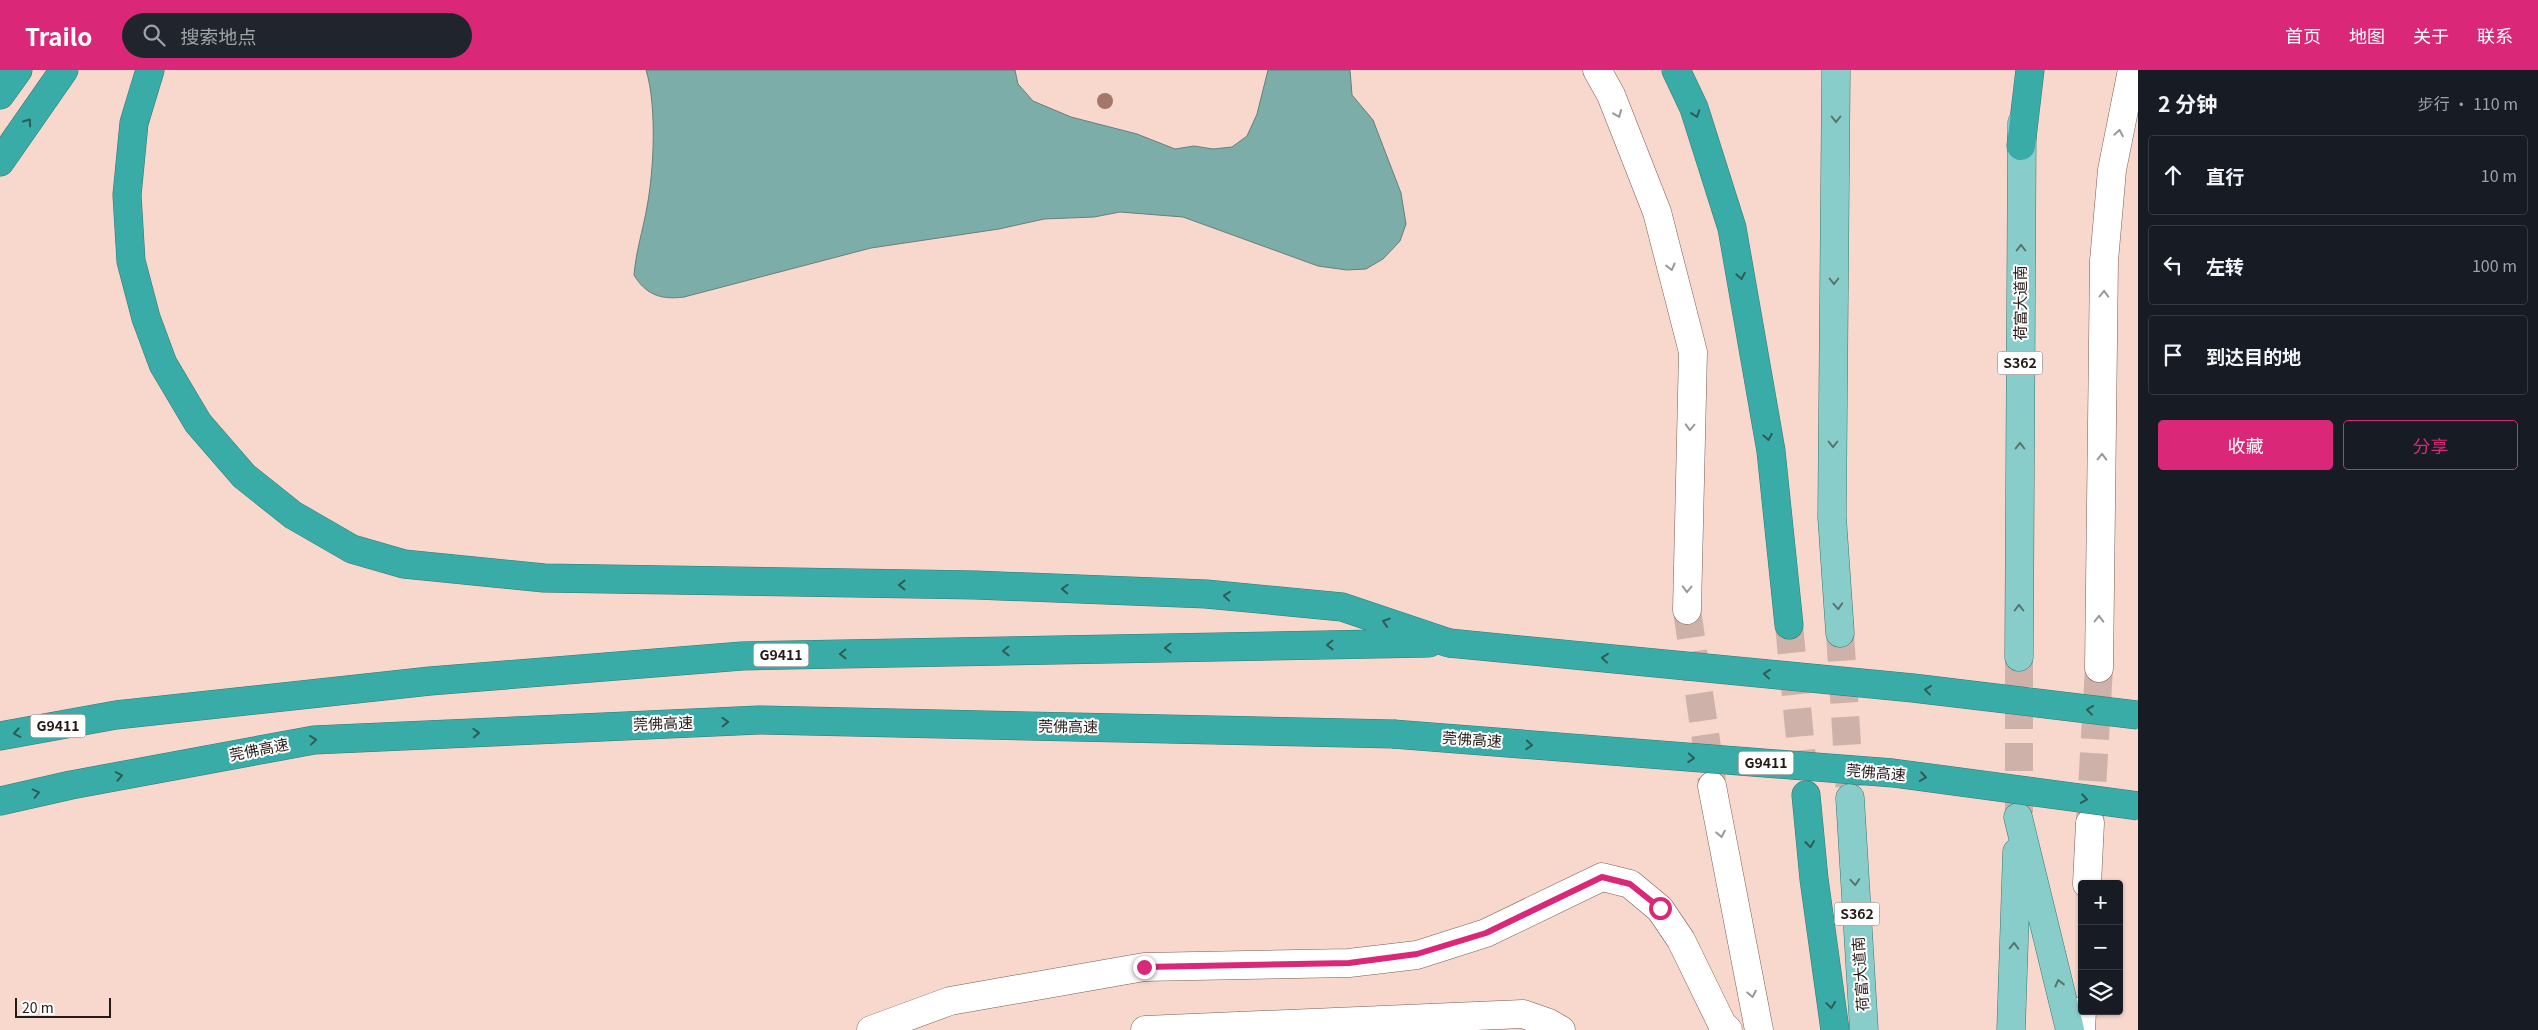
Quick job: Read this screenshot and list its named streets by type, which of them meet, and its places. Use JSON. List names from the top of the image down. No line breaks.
{"streets":{"highway":["G9411","莞佛高速"],"main road":["荷富大道南","S362"]},"scale_bar":"20 m","page":{"header":"Trailo","search":"搜索地点","nav":["首页","地图","关于","联系"],"heading":["2 分钟","步行 · 110 m"],"list":[["直行","10 m"],["左转","100 m"],"到达目的地"],"buttons":["收藏","分享"],"map_buttons":["+","−"],"scale":"20 m"}}
